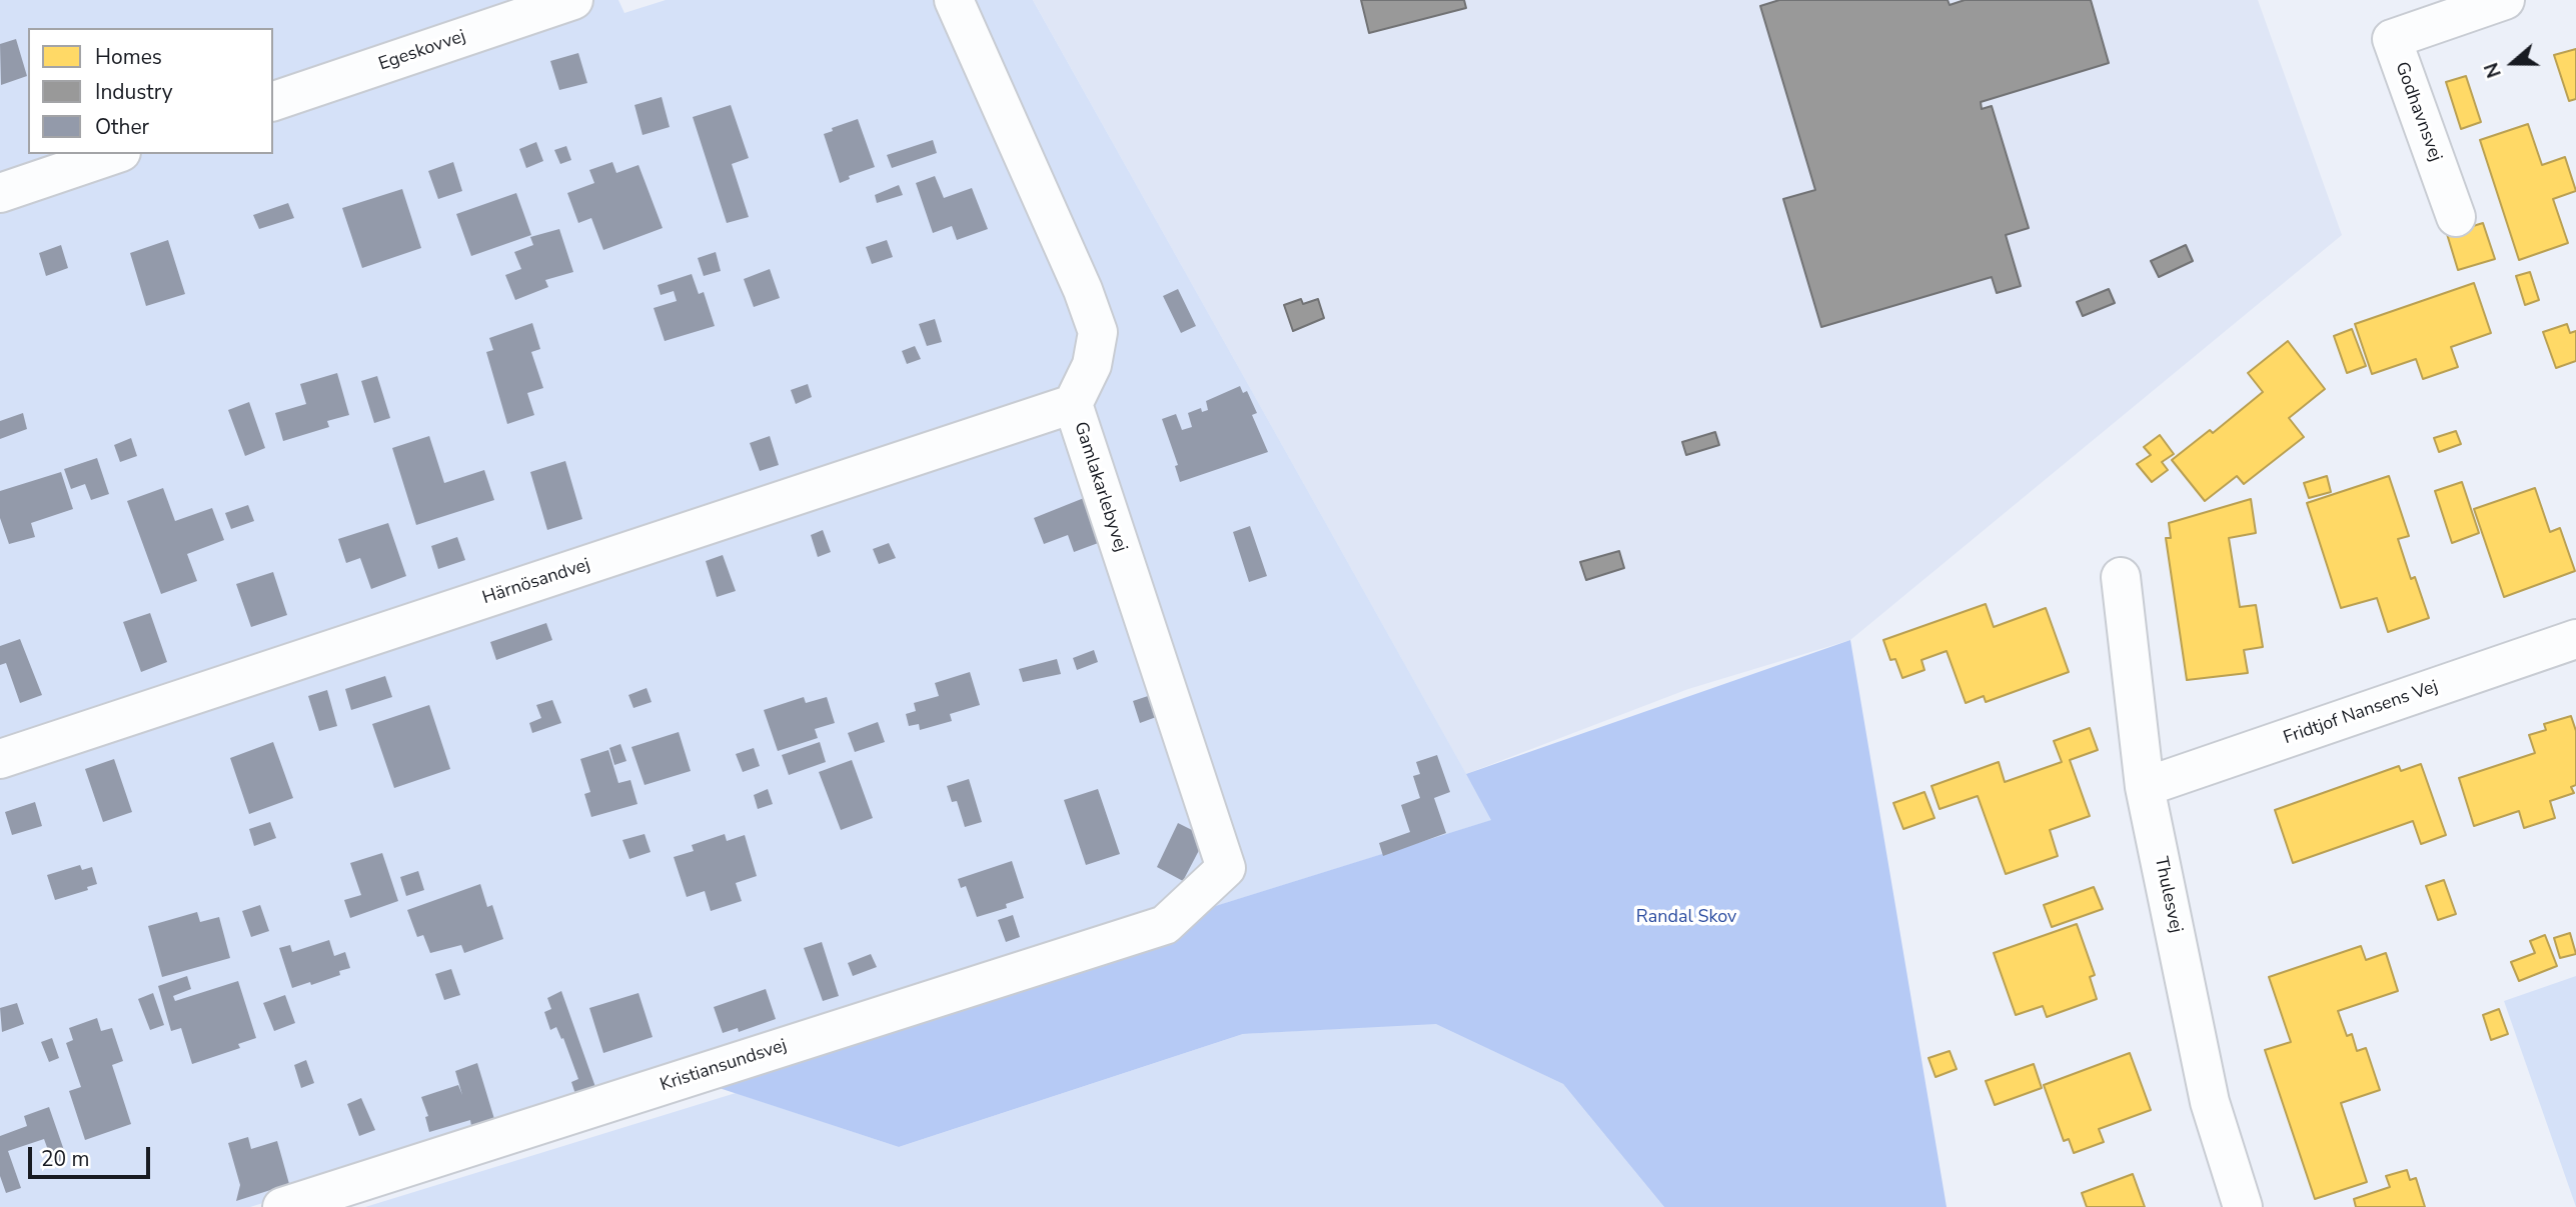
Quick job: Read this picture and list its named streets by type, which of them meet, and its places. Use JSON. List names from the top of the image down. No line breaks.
{"streets":{"street":["Egeskovvej","Godhavnsvej","Gamlakarlebyvej","Härnösandvej","Fridtjof Nansens Vej","Thulesvej","Kristiansundsvej"]},"crossings":[["Gamlakarlebyvej","Härnösandvej"],["Gamlakarlebyvej","Kristiansundsvej"],["Fridtjof Nansens Vej","Thulesvej"]],"parks":["Randal Skov"],"legend":["Homes","Industry","Other"],"scale_bar":"20 m","north":"left"}
